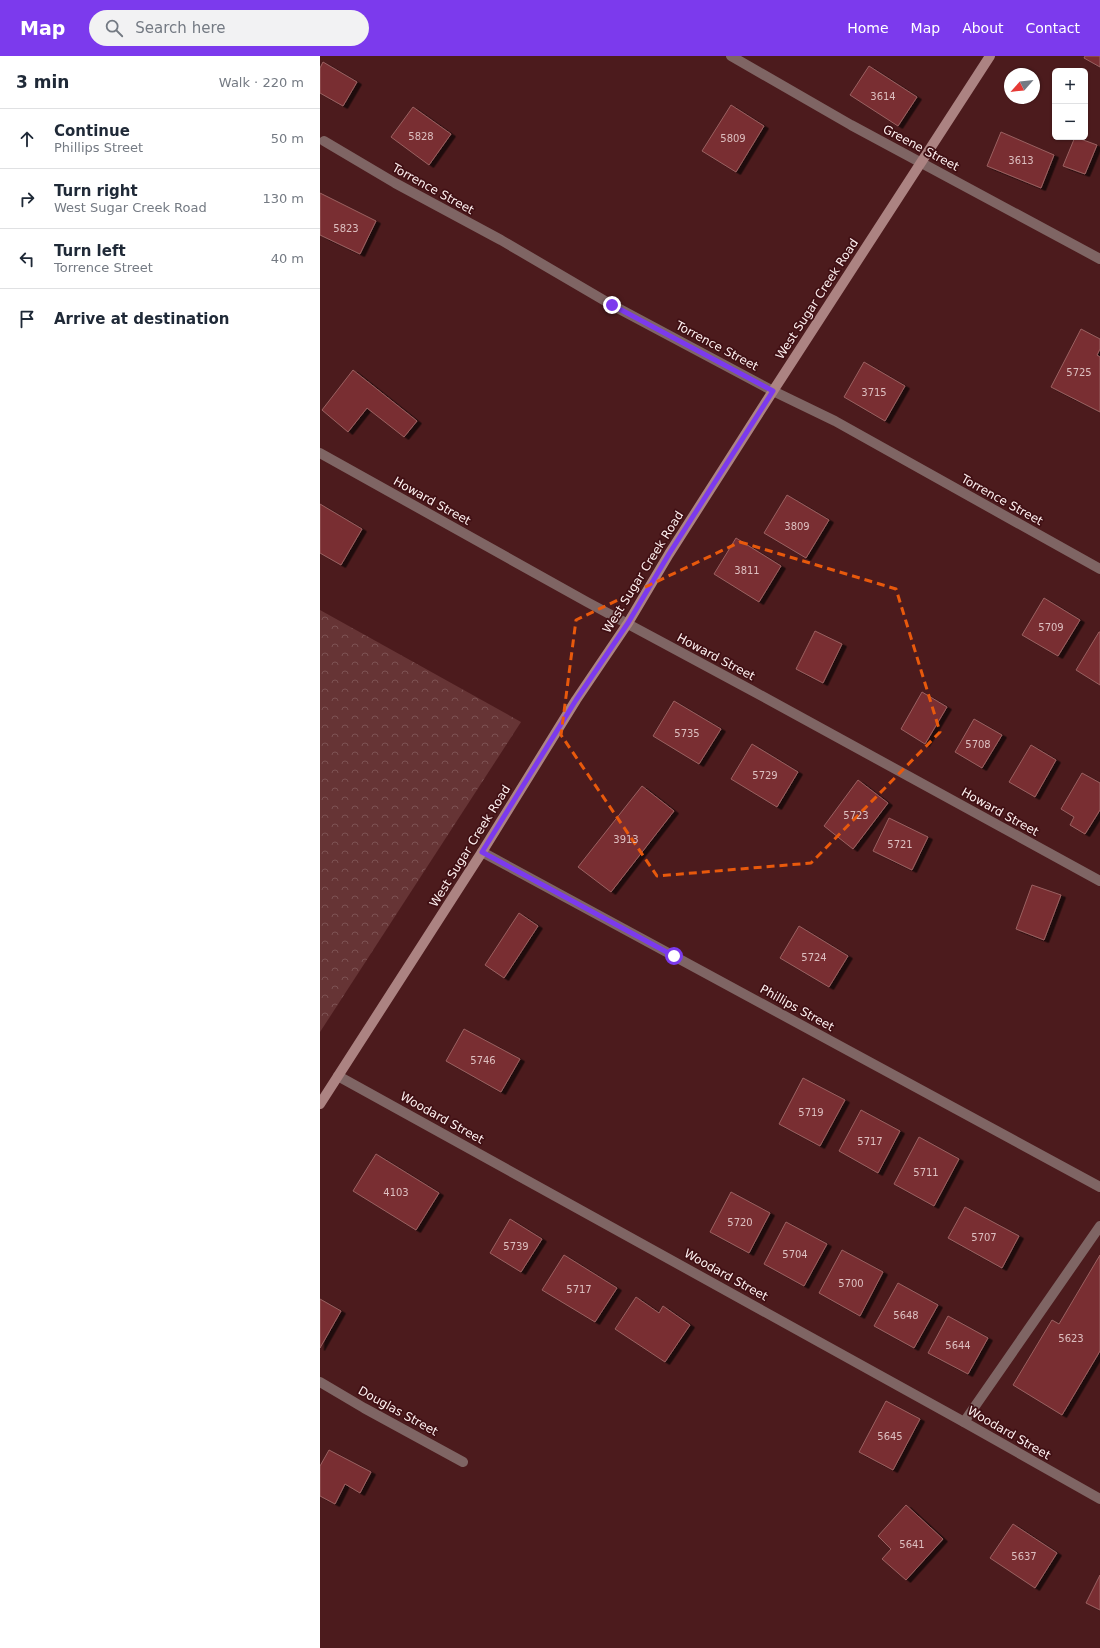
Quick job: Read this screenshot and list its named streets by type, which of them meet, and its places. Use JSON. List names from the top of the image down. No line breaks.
{"streets":{"main road":["West Sugar Creek Road"],"street":["Greene Street","Torrence Street","Howard Street","Phillips Street","Woodard Street","Douglas Street"]},"crossings":[["Greene Street","West Sugar Creek Road"],["Torrence Street","West Sugar Creek Road"],["West Sugar Creek Road","Howard Street"],["West Sugar Creek Road","Phillips Street"],["West Sugar Creek Road","Woodard Street"]],"house_numbers":["3614","5828","5809","3613","5823","5725","3715","3809","3811","5709","5735","5708","5729","5723","3913","5721","5724","5746","5719","5717","5711","4103","5720","5707","5739","5704","5700","5717","5648","5623","5644","5645","5641","5637"],"north":"bottom left","page":{"header":"Map","search":"Search here","nav":["Home","Map","About","Contact"],"heading":["3 min","Walk · 220 m"],"map_buttons":["+","−"],"list":[["Continue","Phillips Street","50 m"],["Turn right","West Sugar Creek Road","130 m"],["Turn left","Torrence Street","40 m"],"Arrive at destination"]}}
